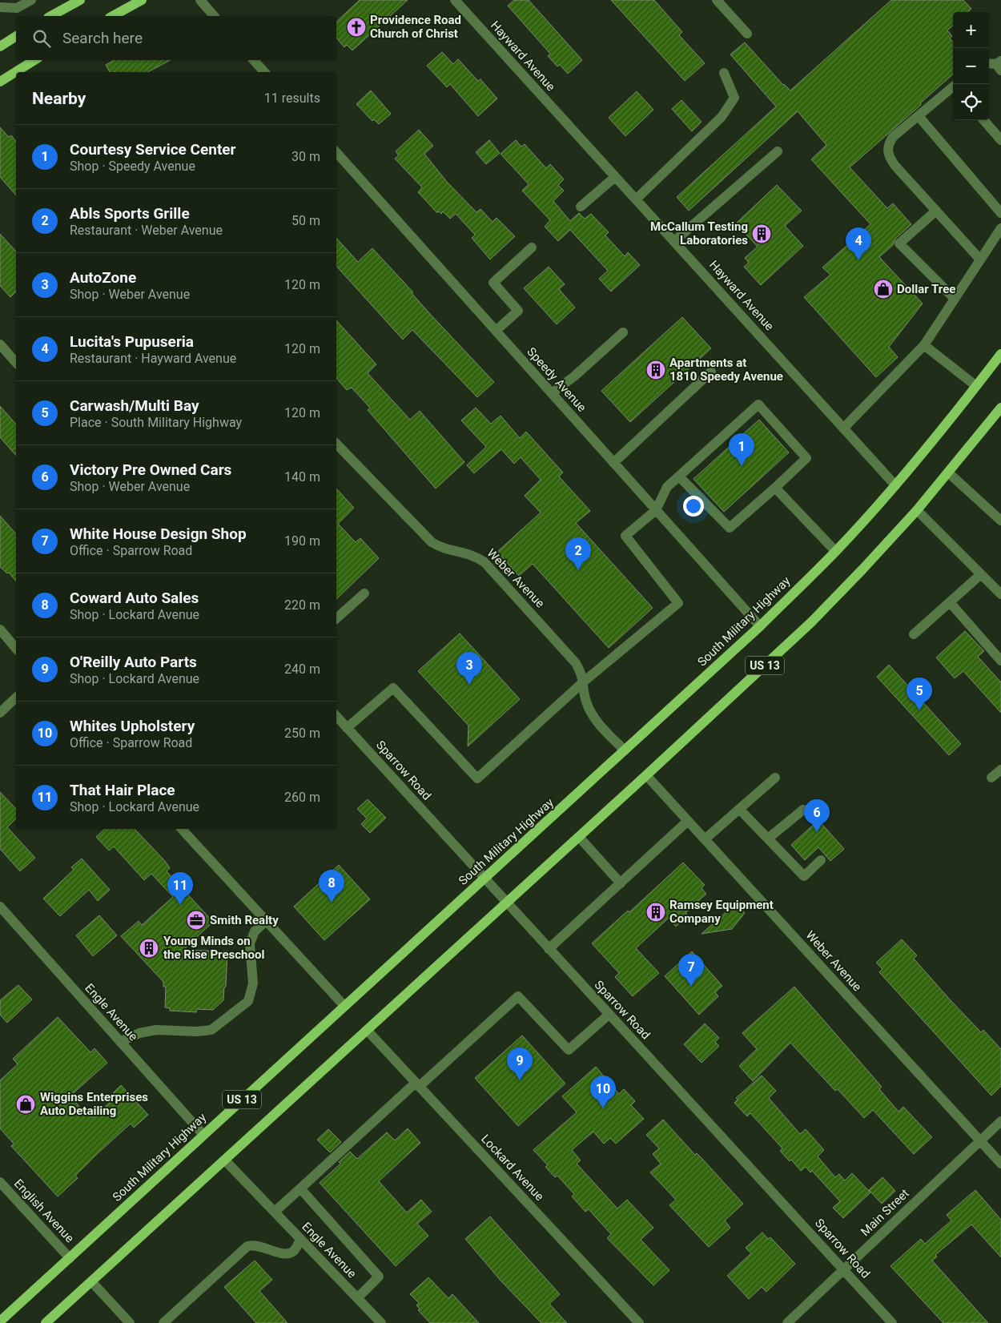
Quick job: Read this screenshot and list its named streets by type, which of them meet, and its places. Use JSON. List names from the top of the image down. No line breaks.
{"streets":{"main road":["South Military Highway","US 13"],"street":["Hayward Avenue","Speedy Avenue","Weber Avenue","Sparrow Road","Engle Avenue","Lockard Avenue","English Avenue","Main Street"]},"crossings":[["Hayward Avenue","South Military Highway"],["Speedy Avenue","South Military Highway"],["Weber Avenue","South Military Highway"],["Weber Avenue","US 13"],["Weber Avenue","Main Street"],["South Military Highway","Sparrow Road"],["South Military Highway","Engle Avenue"],["South Military Highway","English Avenue"],["US 13","Sparrow Road"],["US 13","Engle Avenue"],["US 13","Lockard Avenue"],["Sparrow Road","Main Street"]],"places":{"church":["Providence Road Church of Christ"],"building":["McCallum Testing Laboratories","Apartments at 1810 Speedy Avenue","Ramsey Equipment Company","Young Minds on the Rise Preschool"],"shop":["Dollar Tree","Wiggins Enterprises Auto Detailing"],"office":["Smith Realty"]},"page":{"map_buttons":["+","−"],"search":"Search here","heading":["Nearby","11 results"],"list":[{"mark":"1","name":"Courtesy Service Center","note":"Shop · Speedy Avenue","value":"30 m"},{"mark":"2","name":"Abls Sports Grille","note":"Restaurant · Weber Avenue","value":"50 m"},{"mark":"3","name":"AutoZone","note":"Shop · Weber Avenue","value":"120 m"},{"mark":"4","name":"Lucita's Pupuseria","note":"Restaurant · Hayward Avenue","value":"120 m"},{"mark":"5","name":"Carwash/Multi Bay","note":"Place · South Military Highway","value":"120 m"},{"mark":"6","name":"Victory Pre Owned Cars","note":"Shop · Weber Avenue","value":"140 m"},{"mark":"7","name":"White House Design Shop","note":"Office · Sparrow Road","value":"190 m"},{"mark":"8","name":"Coward Auto Sales","note":"Shop · Lockard Avenue","value":"220 m"},{"mark":"9","name":"O'Reilly Auto Parts","note":"Shop · Lockard Avenue","value":"240 m"},{"mark":"10","name":"Whites Upholstery","note":"Office · Sparrow Road","value":"250 m"},{"mark":"11","name":"That Hair Place","note":"Shop · Lockard Avenue","value":"260 m"}],"pins":["4","1","2","3","5","6","8","11","7","9","10"]}}
